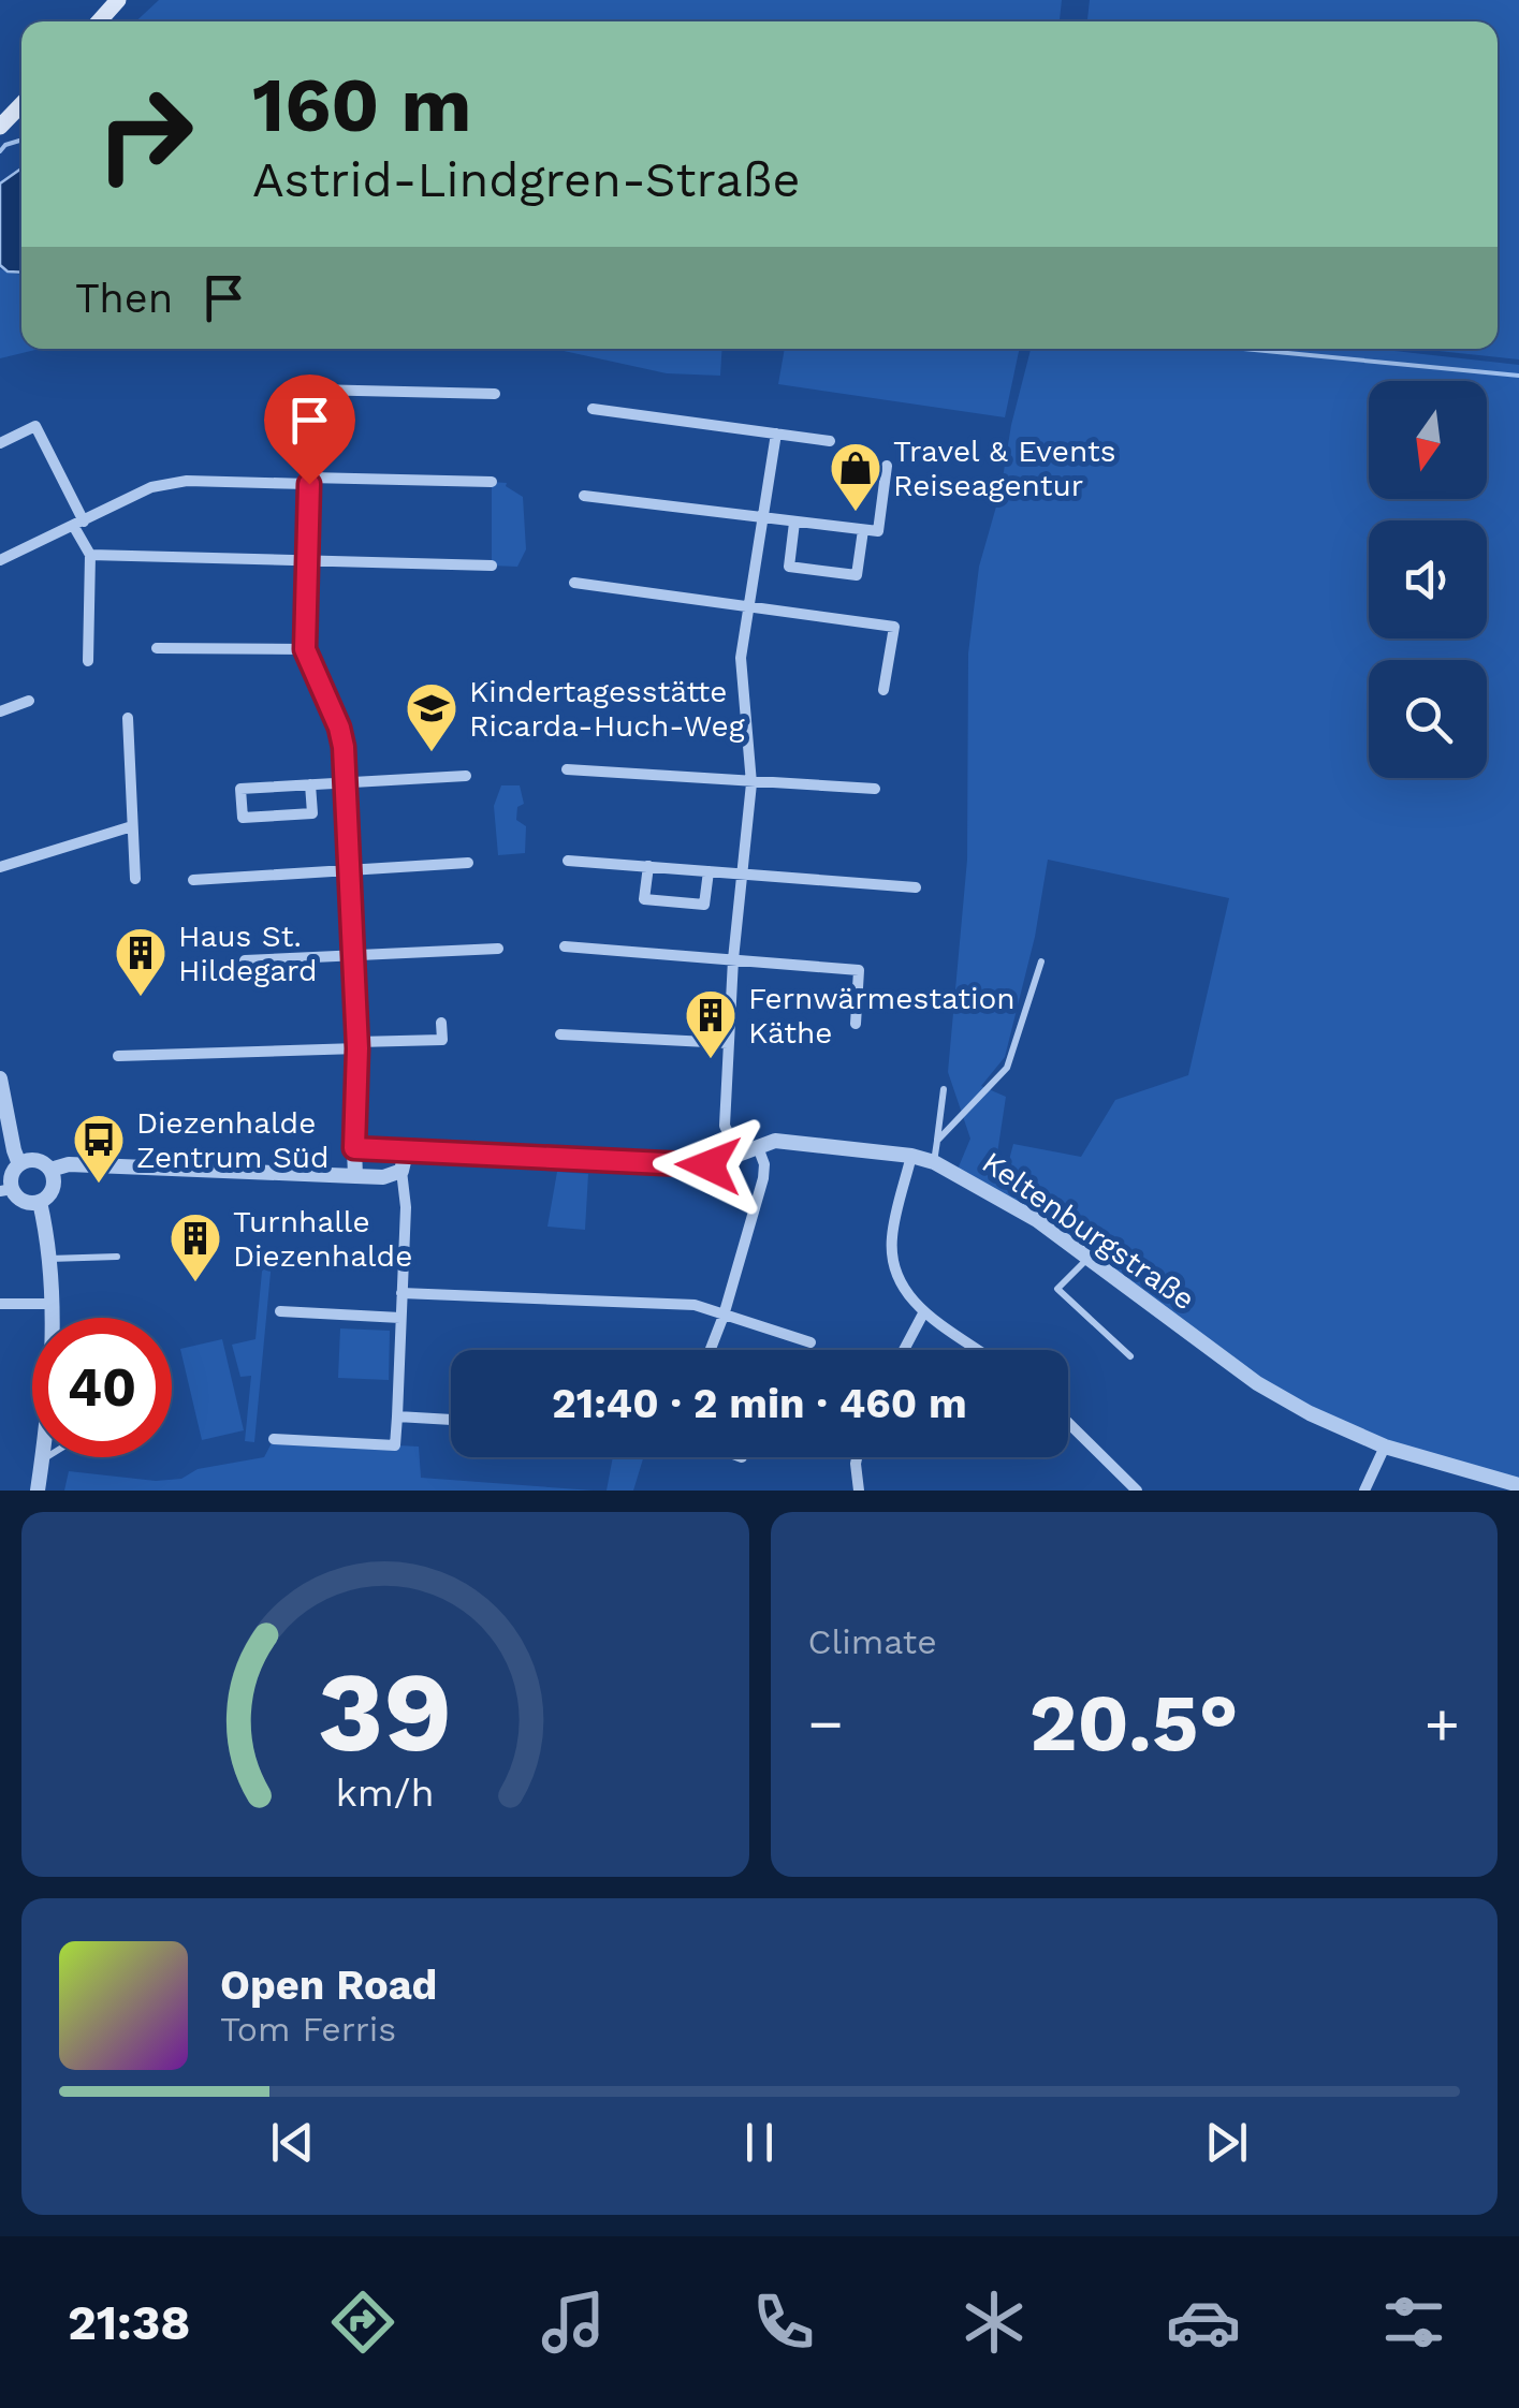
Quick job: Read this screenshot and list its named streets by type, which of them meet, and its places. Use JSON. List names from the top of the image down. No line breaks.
{"streets":{"street":["Keltenburgstraße"]},"places":{"shop":["Travel & Events Reiseagentur"],"school or university":["Kindertagesstätte Ricarda-Huch-Weg"],"building":["Haus St. Hildegard","Fernwärmestation Käthe","Turnhalle Diezenhalde"],"bus stop":["Diezenhalde Zentrum Süd"]},"north":"bottom","page":{"turn":["160 m","Astrid-Lindgren-Straße"],"then":"Then","limit":"40","trip":"21:40 · 2 min · 460 m","tile":"Climate","heat":["−","20.5°","+"],"song":["Open Road","Tom Ferris"],"tabs":"21:38","gauge":["39","km/h"]}}
